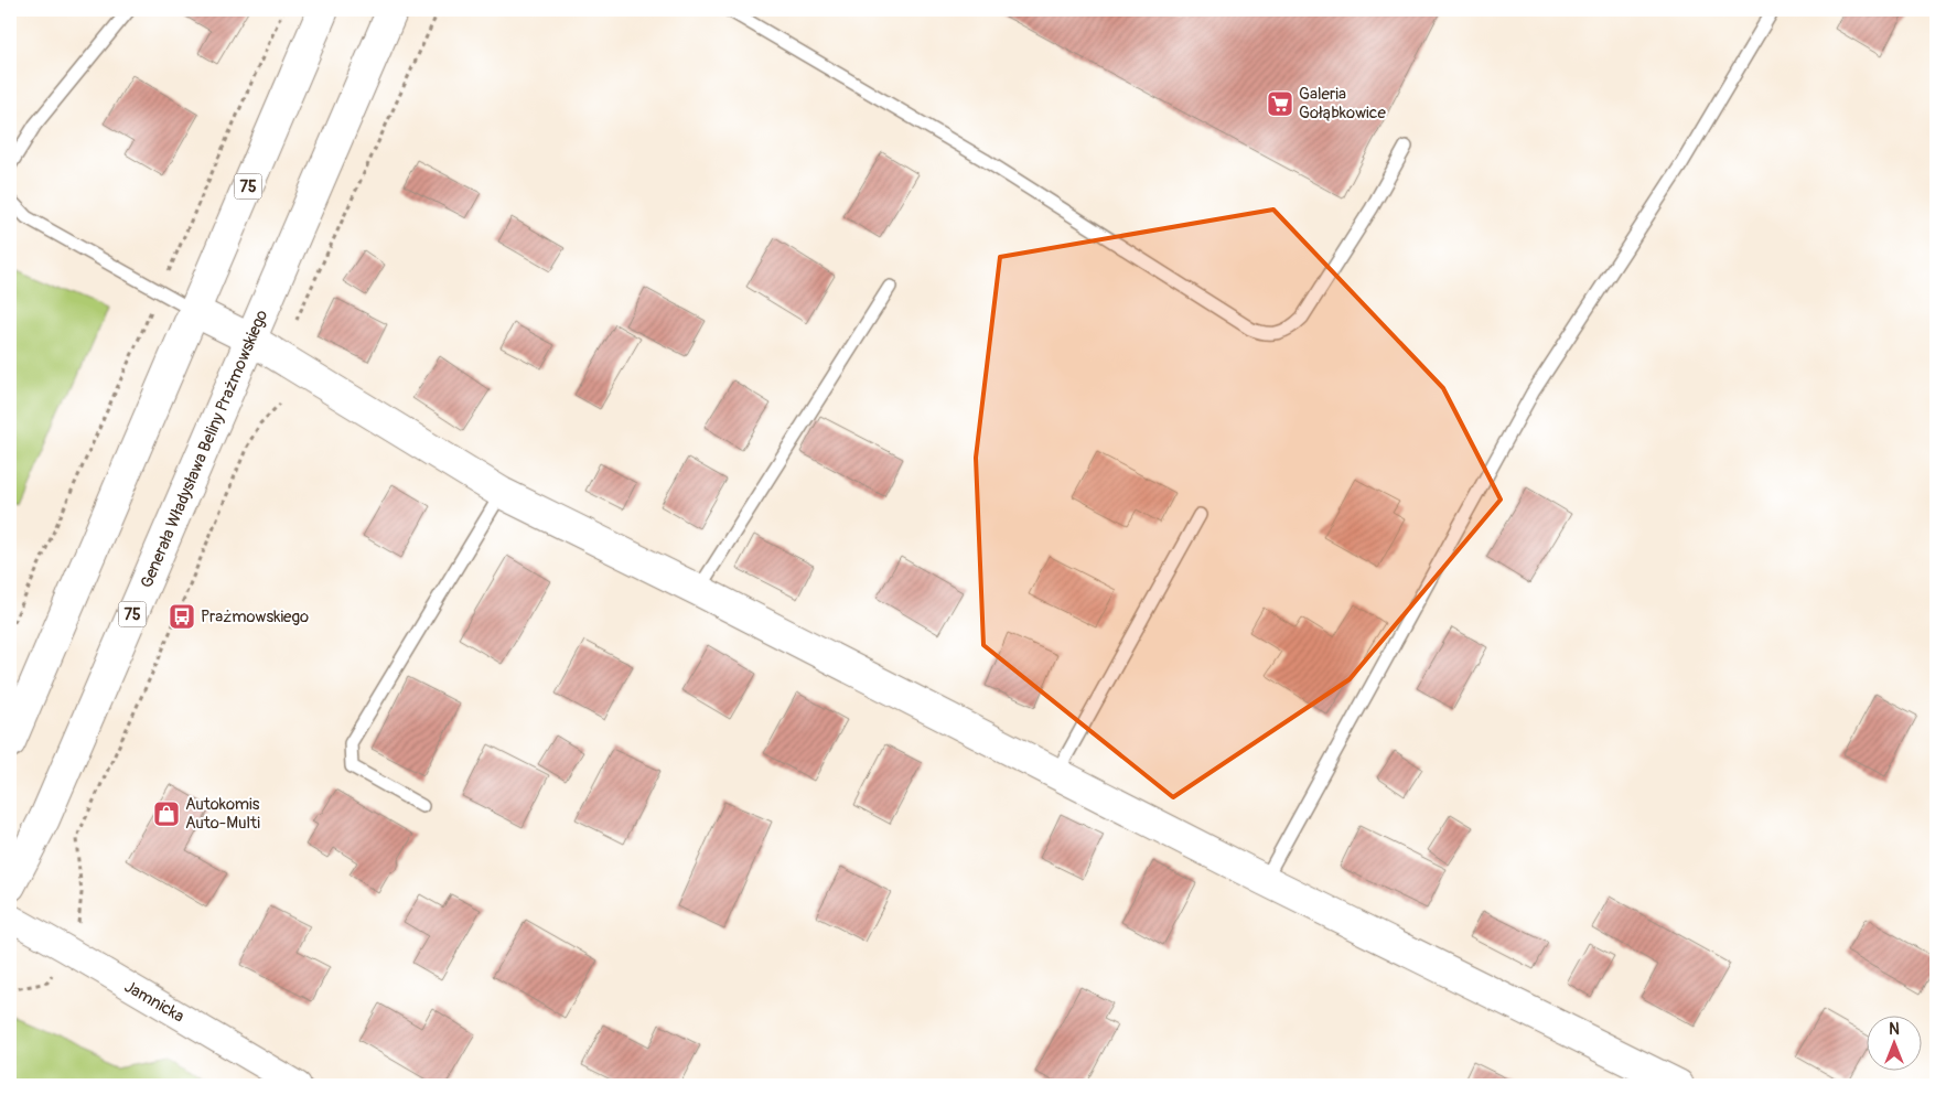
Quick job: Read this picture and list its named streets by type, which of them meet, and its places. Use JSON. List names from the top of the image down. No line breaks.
{"streets":{"main road":["75","Generała Władysława Beliny Prażmowskiego"],"street":["Jamnicka"]},"places":{"supermarket":["Galeria Gołąbkowice"],"bus stop":["Prażmowskiego"],"shop":["Autokomis Auto-Multi"]},"north":"top"}
